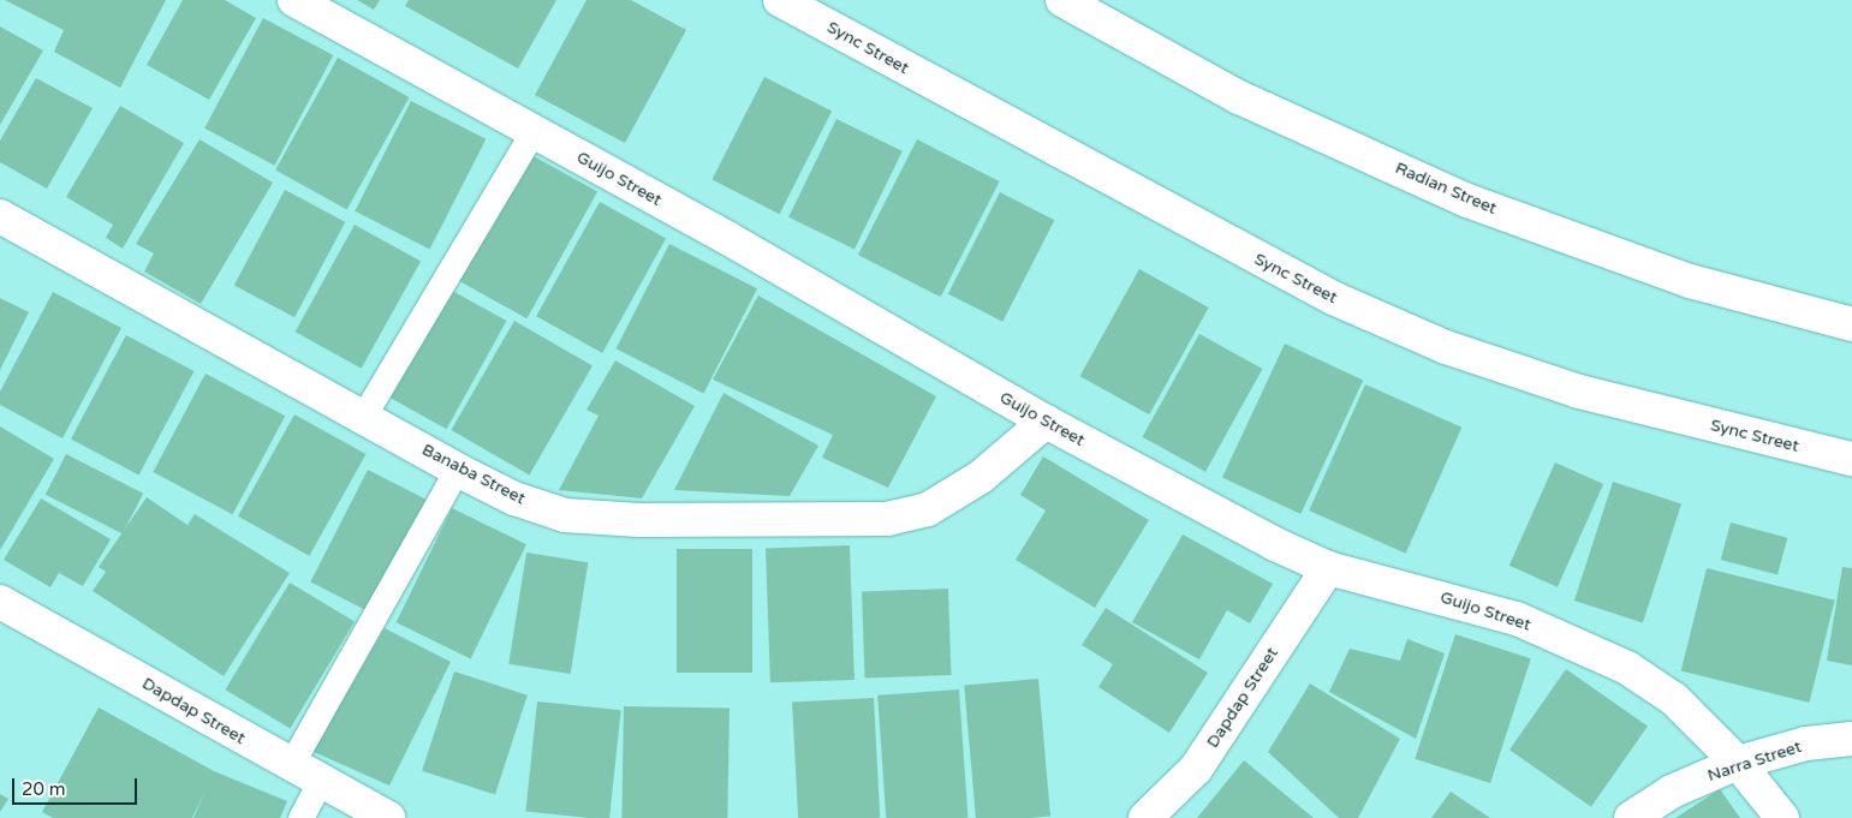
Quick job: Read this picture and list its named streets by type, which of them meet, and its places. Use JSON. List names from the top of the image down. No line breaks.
{"streets":{"street":["Sync Street","Guijo Street","Radian Street","Banaba Street","Dapdap Street","Narra Street"]},"crossings":[["Guijo Street","Banaba Street"],["Guijo Street","Dapdap Street"],["Guijo Street","Narra Street"]],"scale_bar":"20 m"}
